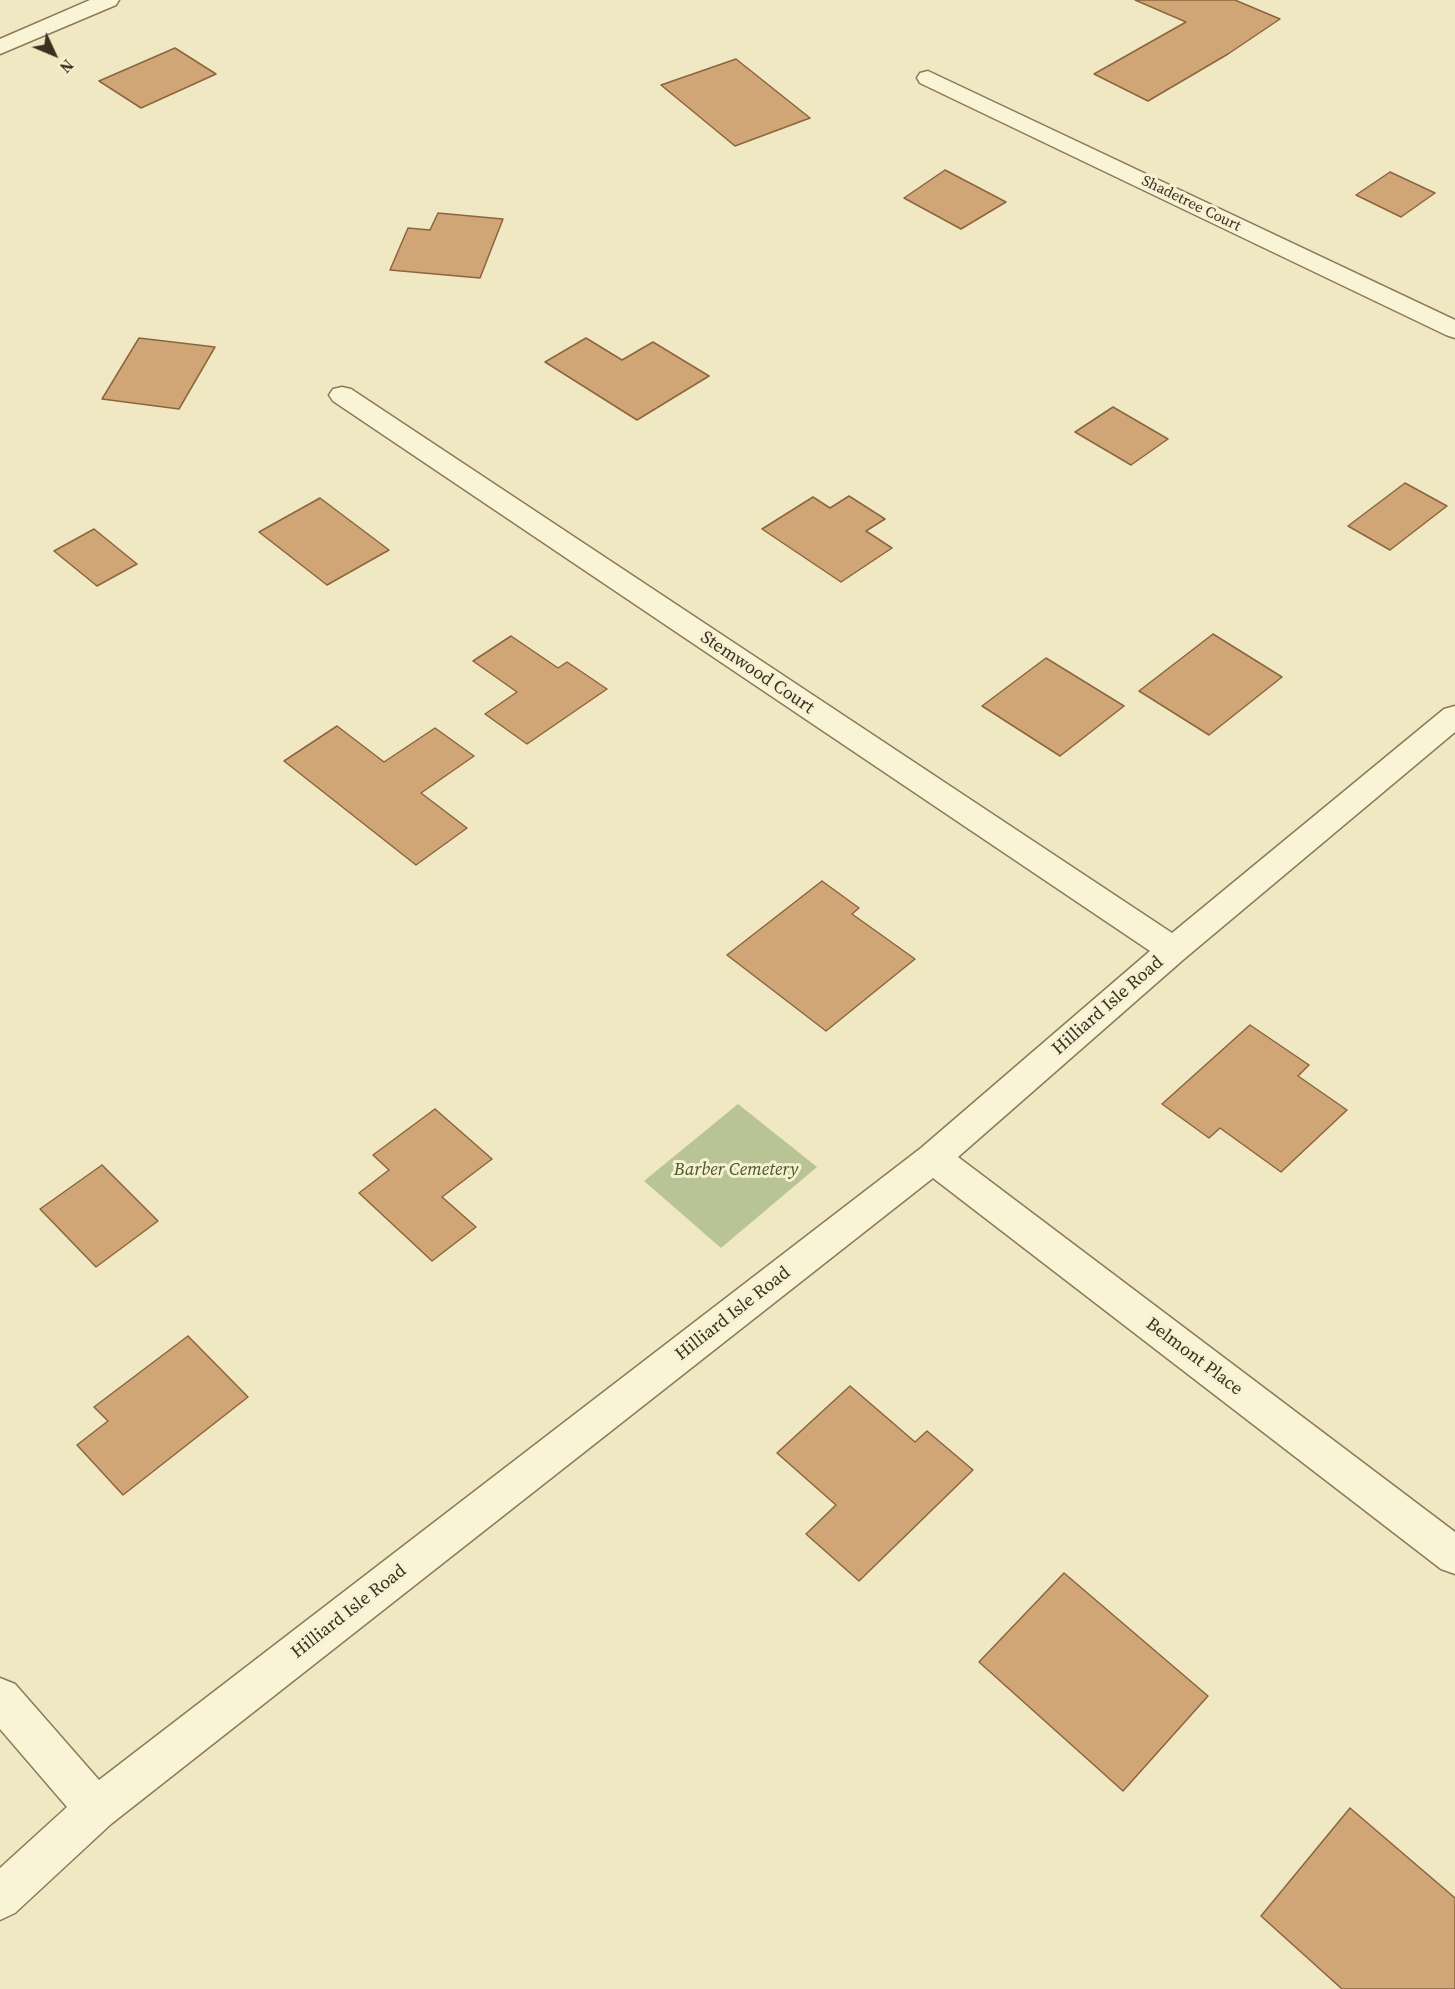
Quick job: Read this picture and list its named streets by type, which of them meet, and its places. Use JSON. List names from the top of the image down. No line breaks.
{"streets":{"street":["Shadetree Court","Stemwood Court","Hilliard Isle Road","Belmont Place"]},"crossings":[["Stemwood Court","Hilliard Isle Road"],["Hilliard Isle Road","Belmont Place"]],"parks":["Barber Cemetery"],"north":"bottom right"}
